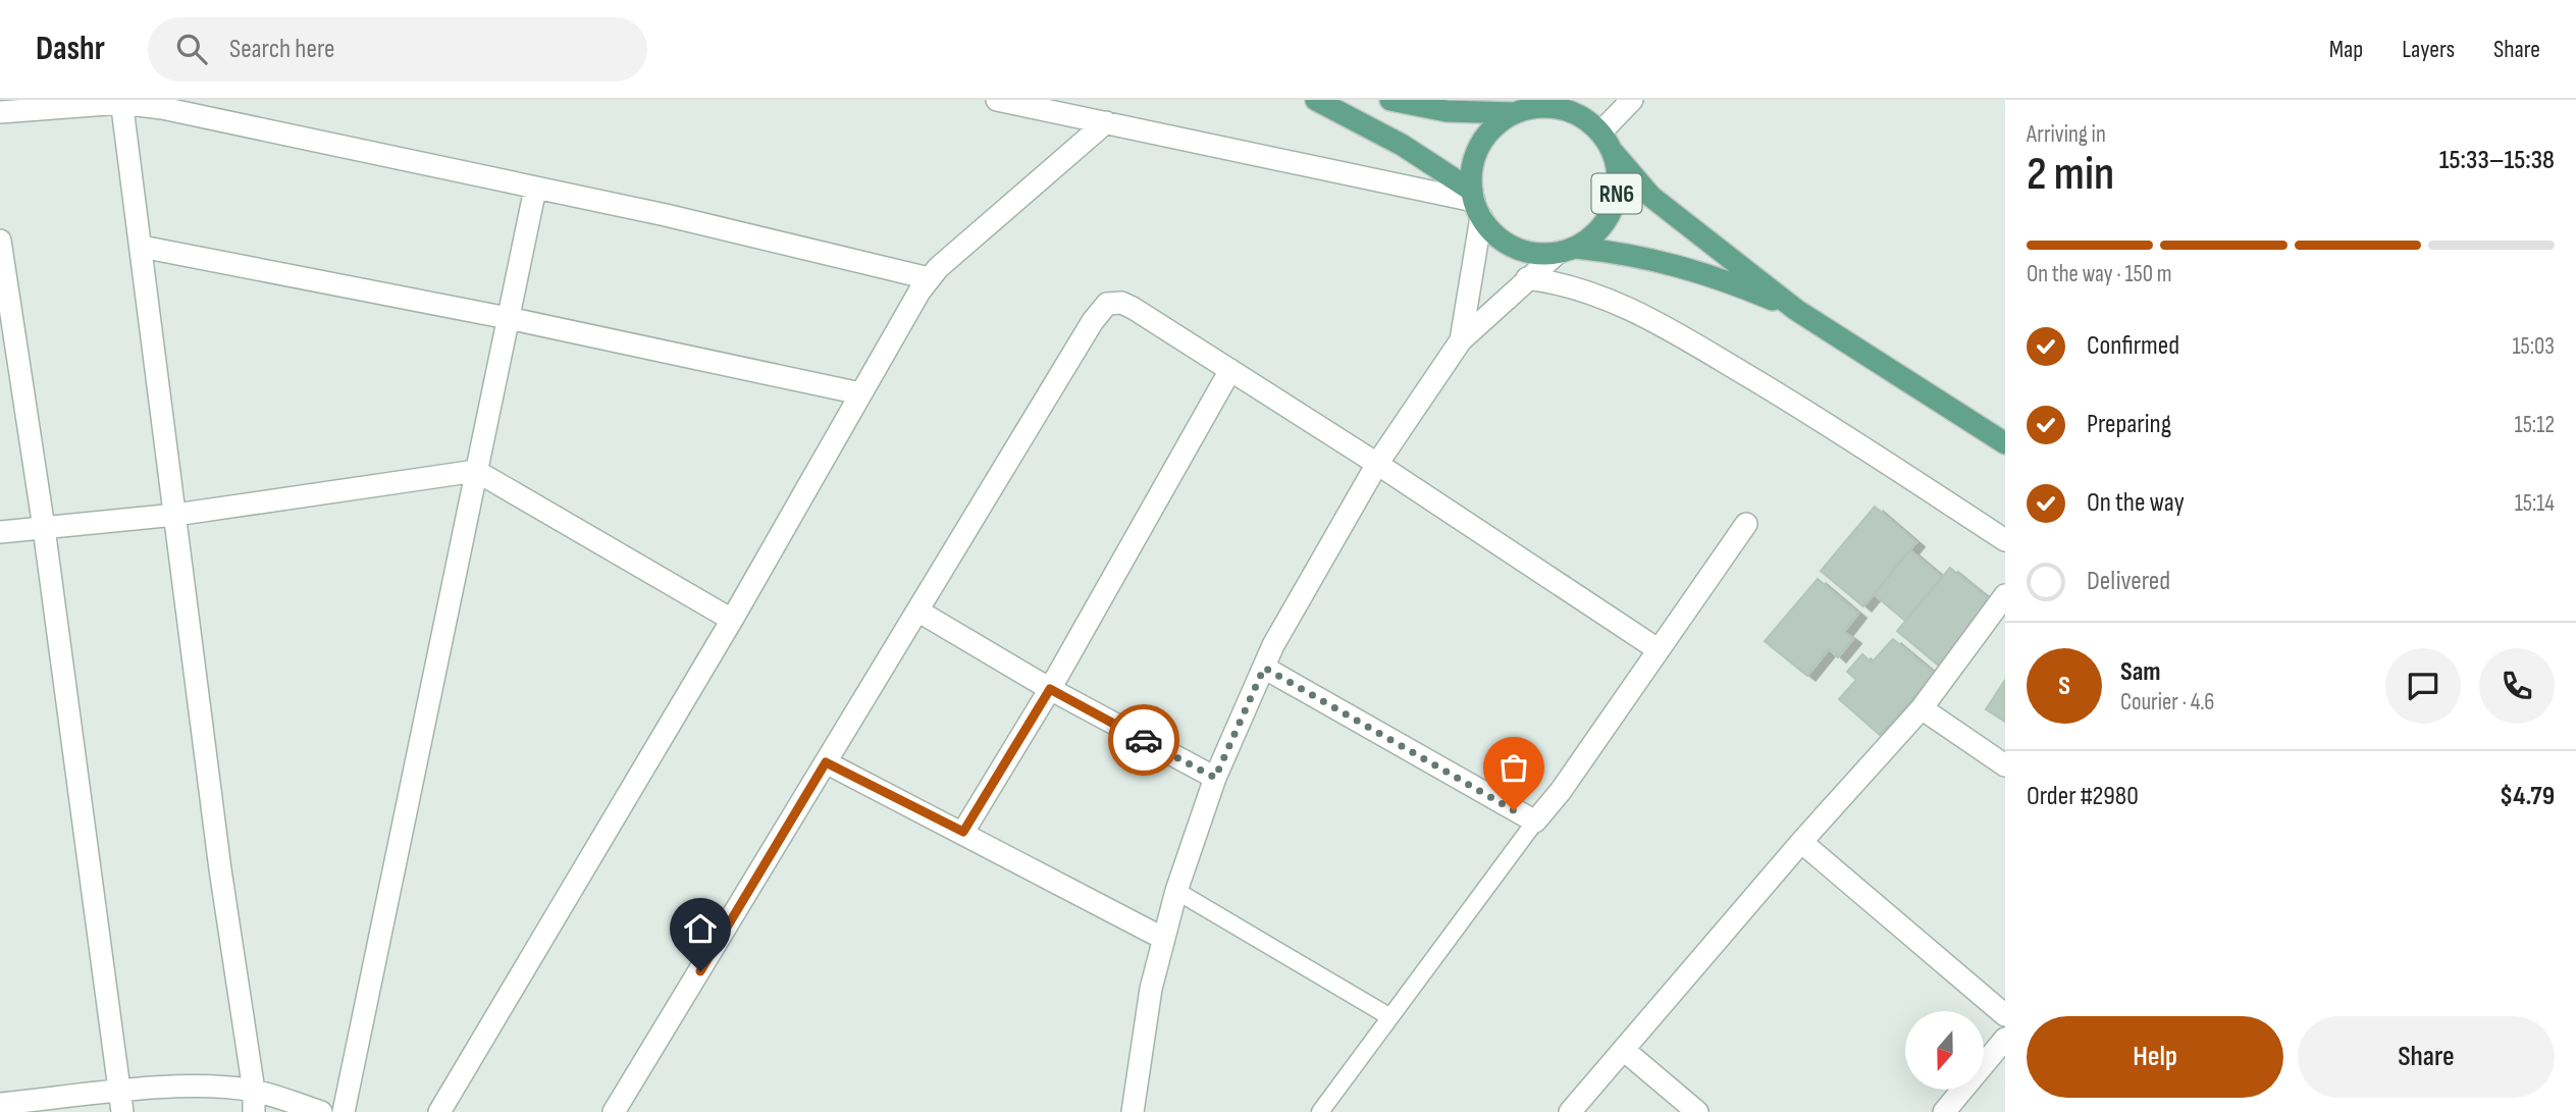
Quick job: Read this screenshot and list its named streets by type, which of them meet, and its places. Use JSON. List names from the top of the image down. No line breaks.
{"streets":{"main road":["RN6"]},"north":"bottom","page":{"header":"Dashr","search":"Search here","nav":["Map","Layers","Share"],"heading":["2 min","Arriving in","15:33–15:38"],"panel":["Sam","Courier · 4.6","Order #2980","$4.79"],"bar":"On the way · 150 m","list":[["Confirmed","15:03"],["Preparing","15:12"],["On the way","15:14"],"Delivered"],"round":"S","buttons":["Help","Share"]}}
